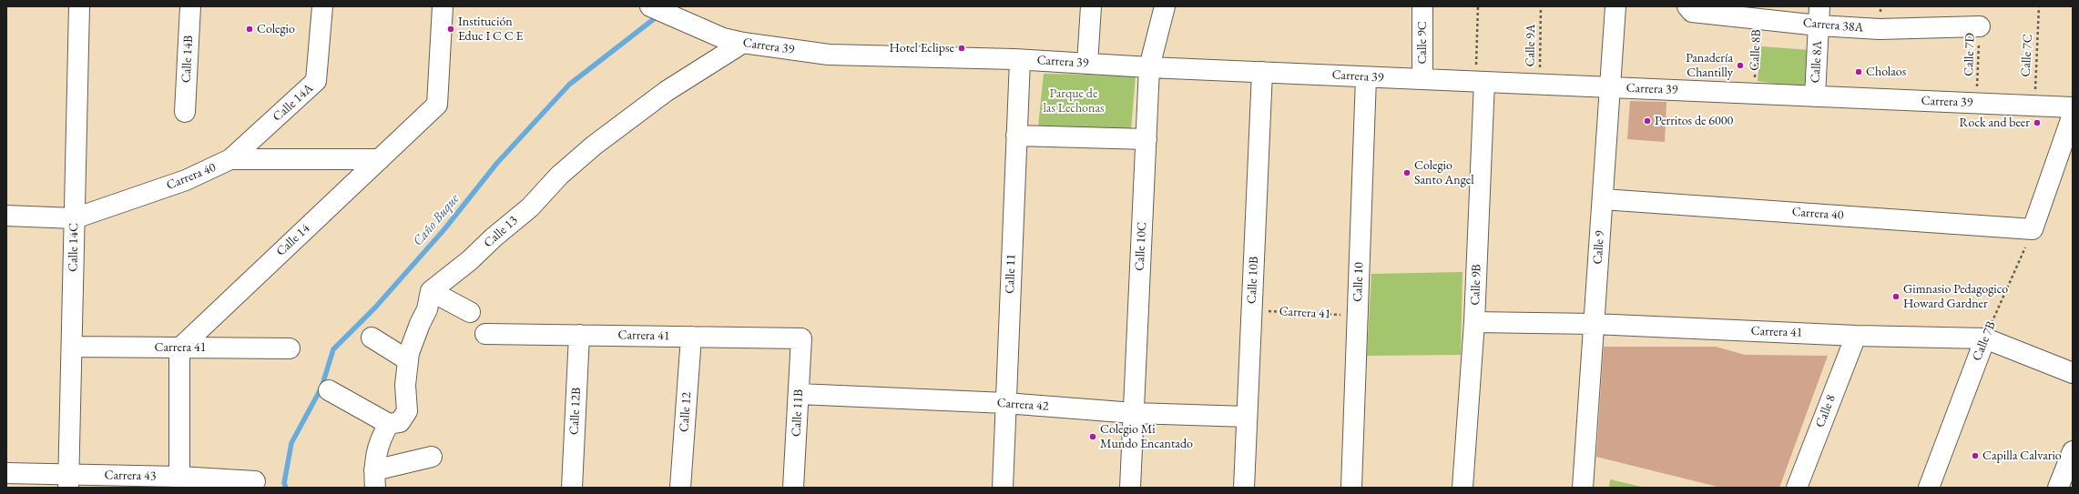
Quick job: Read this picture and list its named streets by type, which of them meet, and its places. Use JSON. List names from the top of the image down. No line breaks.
{"streets":{"street":["Carrera 38A","Calle 9C","Carrera 39","Calle 14B","Calle 8A","Calle 14A","Carrera 40","Calle 13","Calle 14","Calle 10C","Calle 14C","Calle 9","Calle 11","Calle 10B","Calle 10","Calle 9B","Carrera 41","Calle 7B","Carrera 42","Calle 12B","Calle 8","Calle 12","Calle 11B","Carrera 43"],"path":["Calle 9A","Calle 8B","Calle 7D","Calle 7C"]},"crossings":[["Carrera 38A","Calle 8B"],["Carrera 38A","Calle 7D"],["Carrera 38A","Calle 8A"],["Calle 9C","Carrera 39"],["Calle 9A","Carrera 39"],["Carrera 39","Calle 8B"],["Carrera 39","Calle 7D"],["Carrera 39","Calle 7C"],["Carrera 39","Calle 8A"],["Carrera 39","Calle 13"],["Carrera 39","Calle 10C"],["Carrera 39","Calle 9"],["Carrera 39","Calle 11"],["Carrera 39","Calle 10B"],["Carrera 39","Calle 10"],["Carrera 39","Calle 9B"],["Calle 14A","Carrera 40"],["Carrera 40","Calle 14"],["Carrera 40","Calle 14C"],["Carrera 40","Calle 9"],["Carrera 40","Calle 7B"],["Calle 14","Carrera 41"],["Calle 10C","Carrera 42"],["Calle 14C","Carrera 41"],["Calle 14C","Carrera 43"],["Calle 9","Carrera 41"],["Calle 11","Carrera 42"],["Calle 10B","Carrera 41"],["Calle 10B","Carrera 42"],["Calle 10","Carrera 41"],["Calle 9B","Carrera 41"],["Carrera 41","Calle 7B"],["Carrera 41","Calle 12B"],["Carrera 41","Calle 8"],["Carrera 41","Calle 12"],["Carrera 41","Calle 11B"],["Carrera 42","Calle 11B"]],"water":["Caño Buque"],"parks":["Parque de las Lechonas"],"places":["Colegio","Institución Educ I C C E","Hotel Eclipse","Panadería Chantilly","Cholaos","Perritos de 6000","Rock and beer","Colegio Santo Angel","Gimnasio Pedagogico Howard Gardner","Colegio Mi Mundo Encantado","Capilla Calvario"]}
